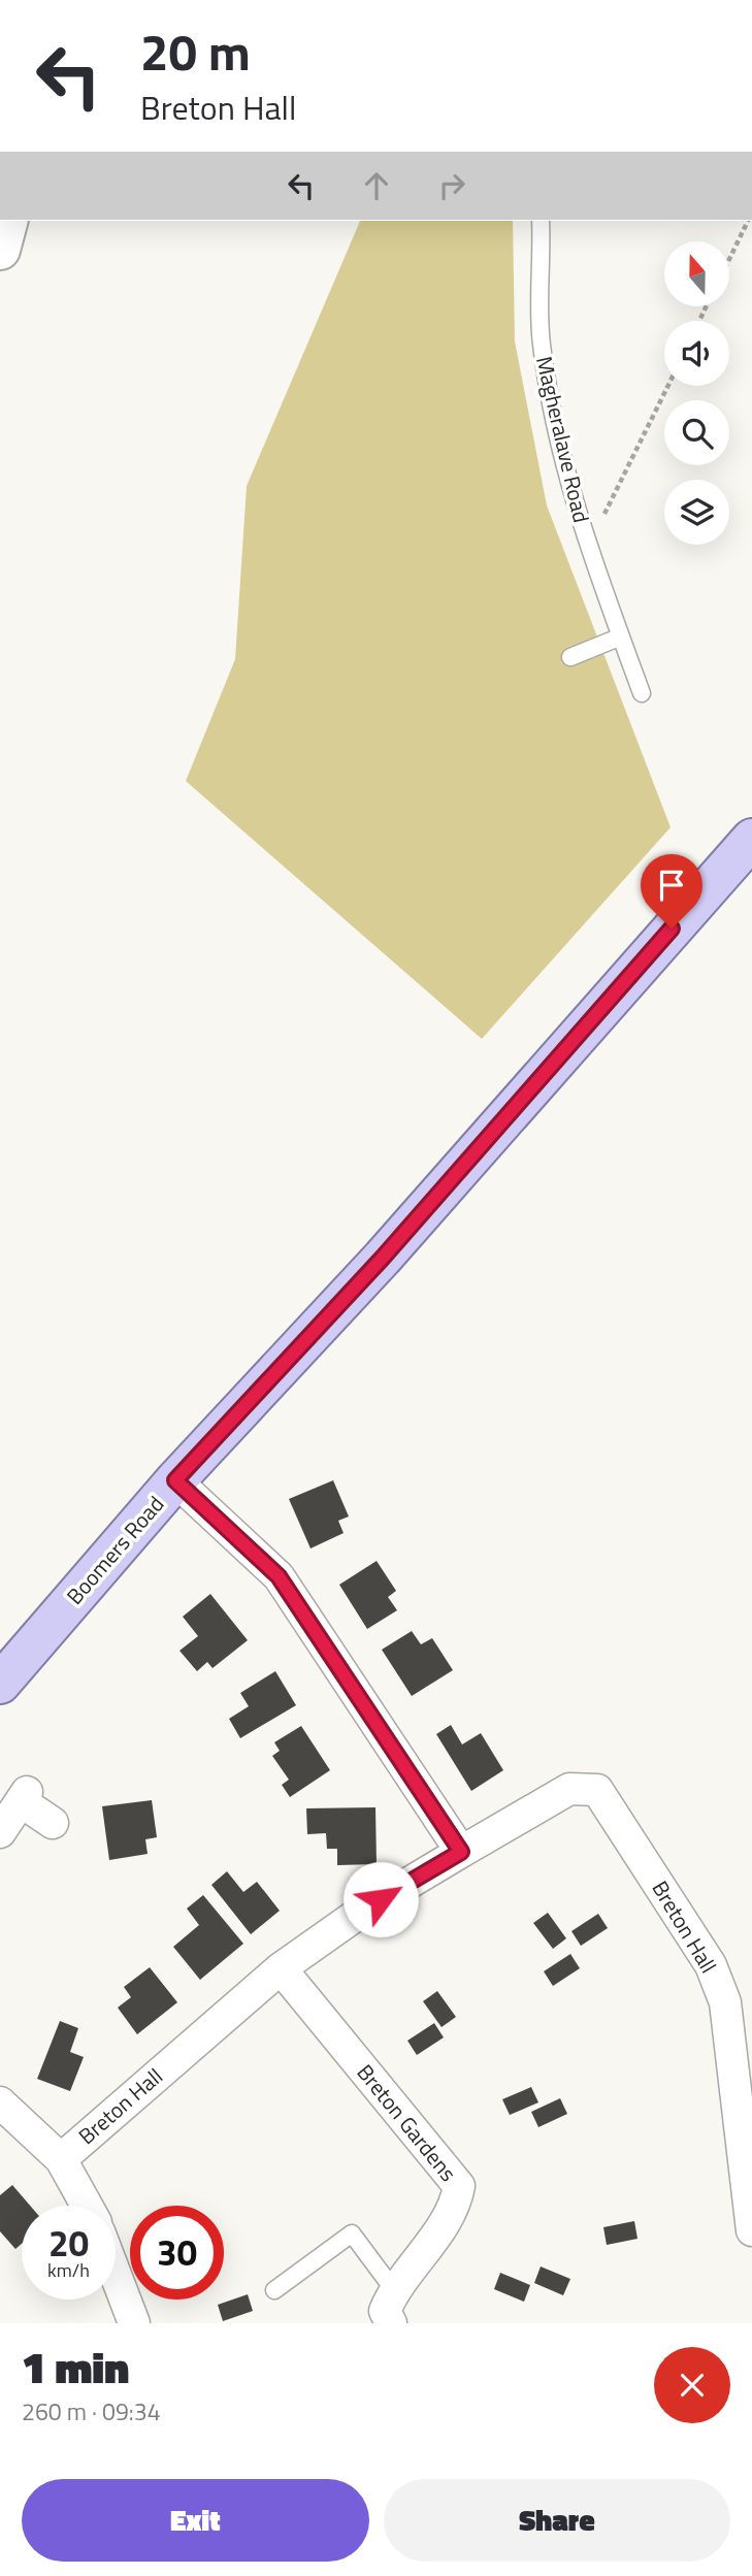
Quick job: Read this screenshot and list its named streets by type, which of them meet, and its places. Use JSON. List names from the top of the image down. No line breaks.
{"streets":{"main road":["Boomers Road"],"street":["Breton Hall","Breton Gardens"],"lane":["Magheralave Road"]},"crossings":[["Breton Hall","Breton Gardens"]],"north":"top","page":{"turn":["20 m","Breton Hall"],"speed":"20 km/h","limit":"30","heading":["1 min","260 m · 09:34"],"buttons":["Exit","Share"]}}
